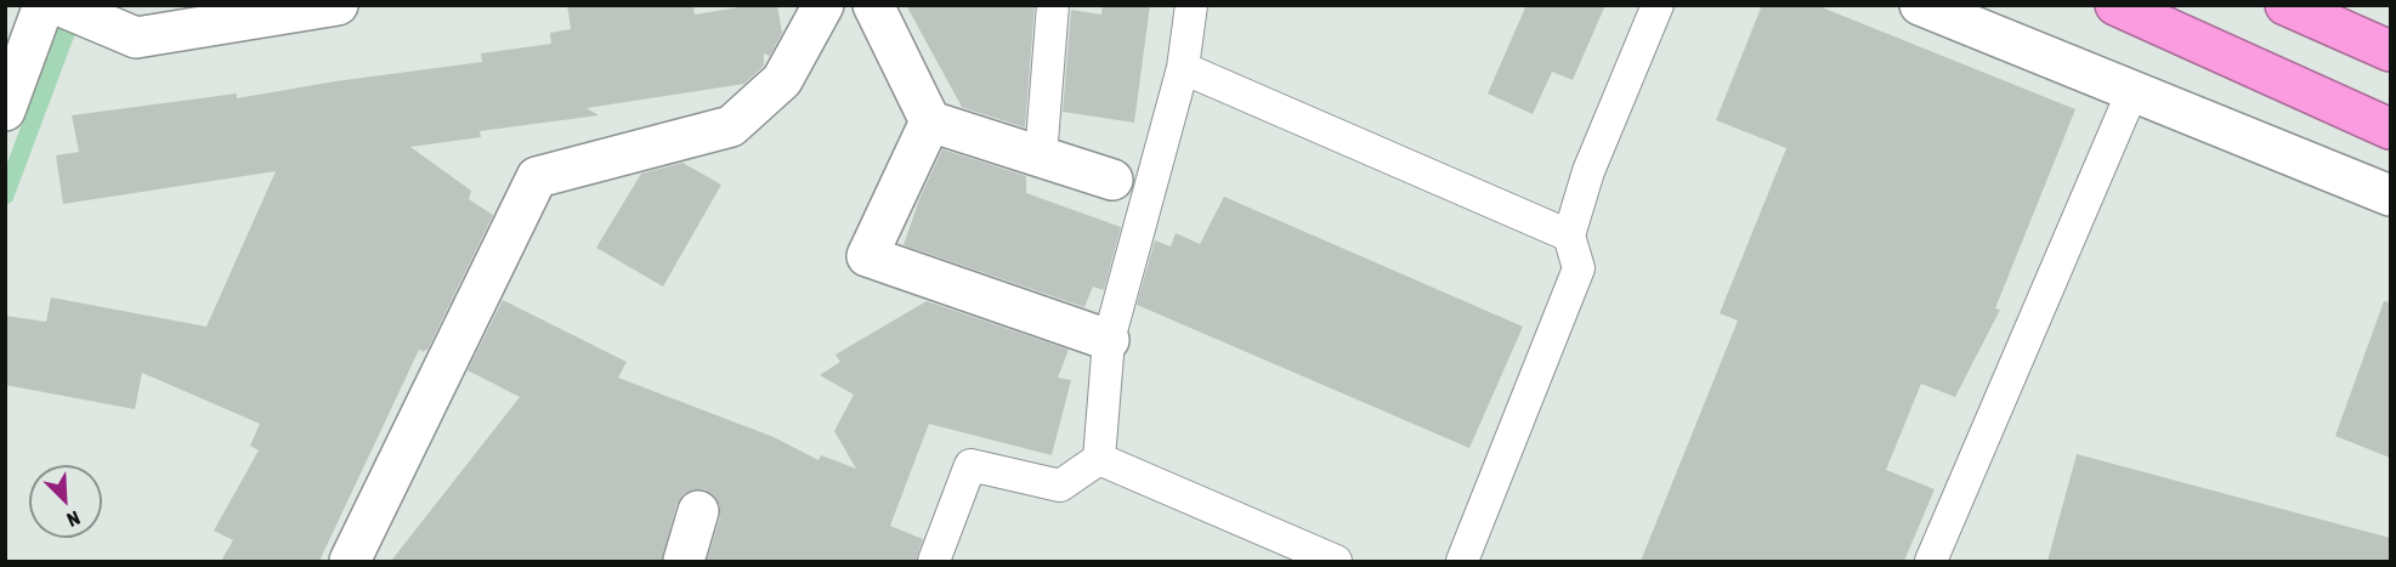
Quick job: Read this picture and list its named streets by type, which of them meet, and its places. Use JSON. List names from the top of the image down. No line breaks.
{"north":"bottom right"}
